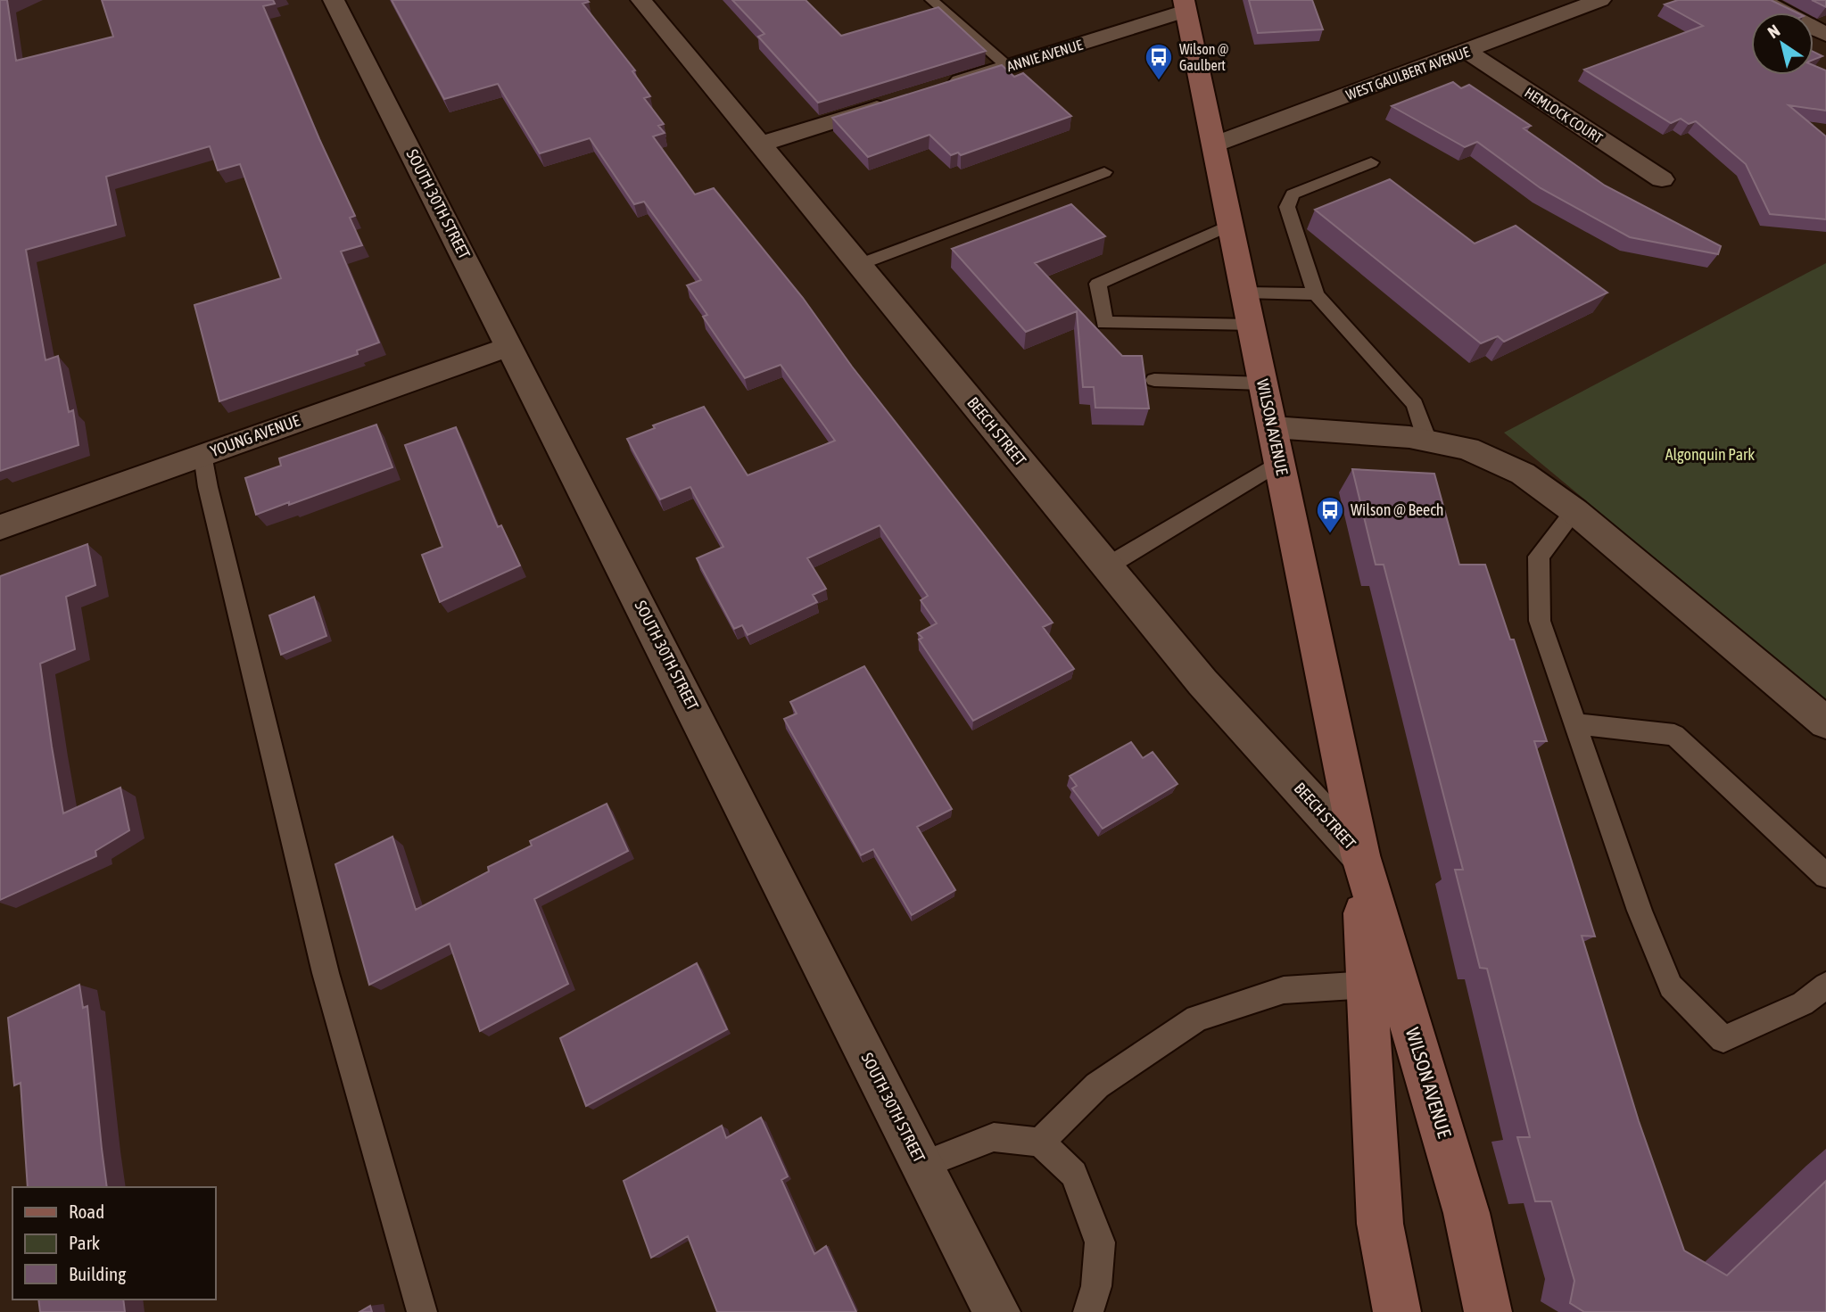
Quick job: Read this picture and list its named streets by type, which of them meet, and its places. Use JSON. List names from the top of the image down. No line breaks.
{"streets":{"street":["ANNIE AVENUE","WEST GAULBERT AVENUE","HEMLOCK COURT","SOUTH 30TH STREET","WILSON AVENUE","BEECH STREET","YOUNG AVENUE"]},"crossings":[["ANNIE AVENUE","WILSON AVENUE"],["WEST GAULBERT AVENUE","HEMLOCK COURT"],["WEST GAULBERT AVENUE","WILSON AVENUE"],["SOUTH 30TH STREET","YOUNG AVENUE"],["WILSON AVENUE","BEECH STREET"]],"parks":["Algonquin Park"],"places":{"bus stop":["Wilson @ Gaulbert","Wilson @ Beech"]},"legend":["Road","Park","Building"],"north":"top left"}
